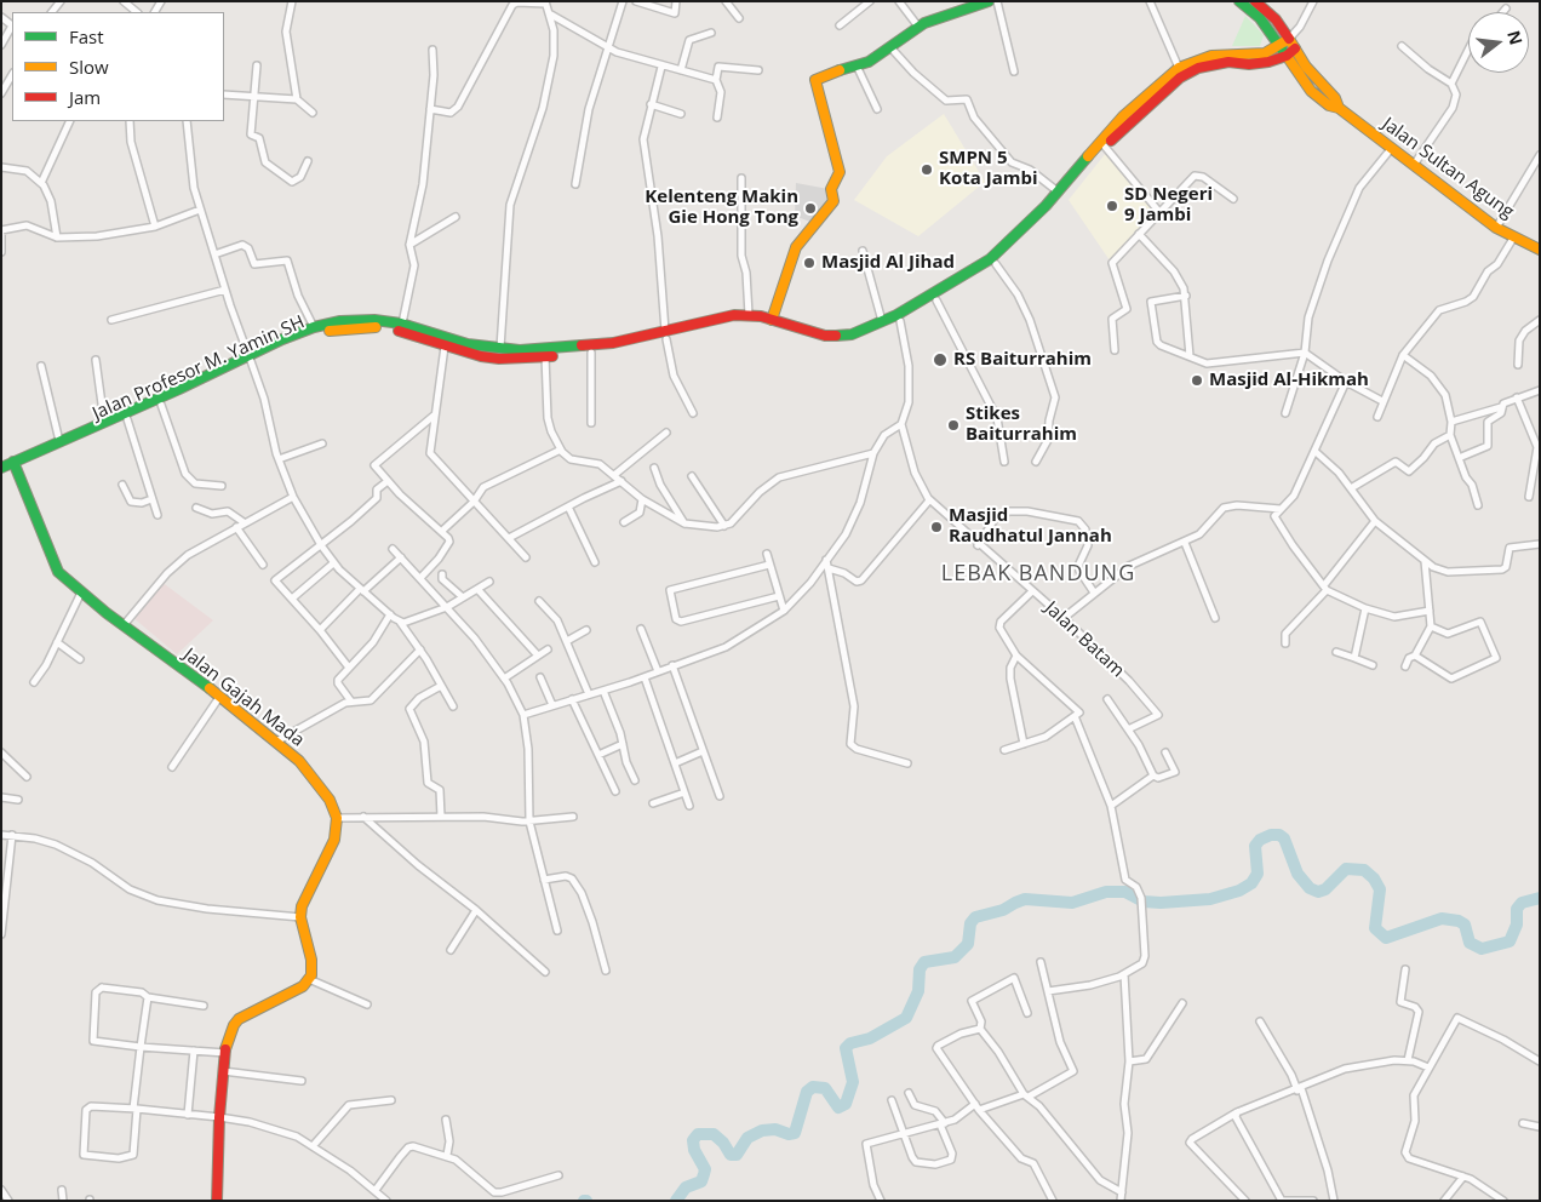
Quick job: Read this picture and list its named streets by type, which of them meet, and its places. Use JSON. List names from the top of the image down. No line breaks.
{"streets":{"main road":["Jalan Sultan Agung","Jalan Profesor M. Yamin SH","Jalan Gajah Mada"],"street":["Jalan Batam"]},"crossings":[["Jalan Sultan Agung","Jalan Profesor M. Yamin SH"],["Jalan Profesor M. Yamin SH","Jalan Batam"],["Jalan Profesor M. Yamin SH","Jalan Gajah Mada"]],"districts":["LEBAK BANDUNG"],"places":["SMPN 5 Kota Jambi","SD Negeri 9 Jambi","Kelenteng Makin Gie Hong Tong","Masjid Al Jihad","RS Baiturrahim","Masjid Al-Hikmah","Stikes Baiturrahim","Masjid Raudhatul Jannah"],"legend":["Fast","Slow","Jam"],"north":"right"}
